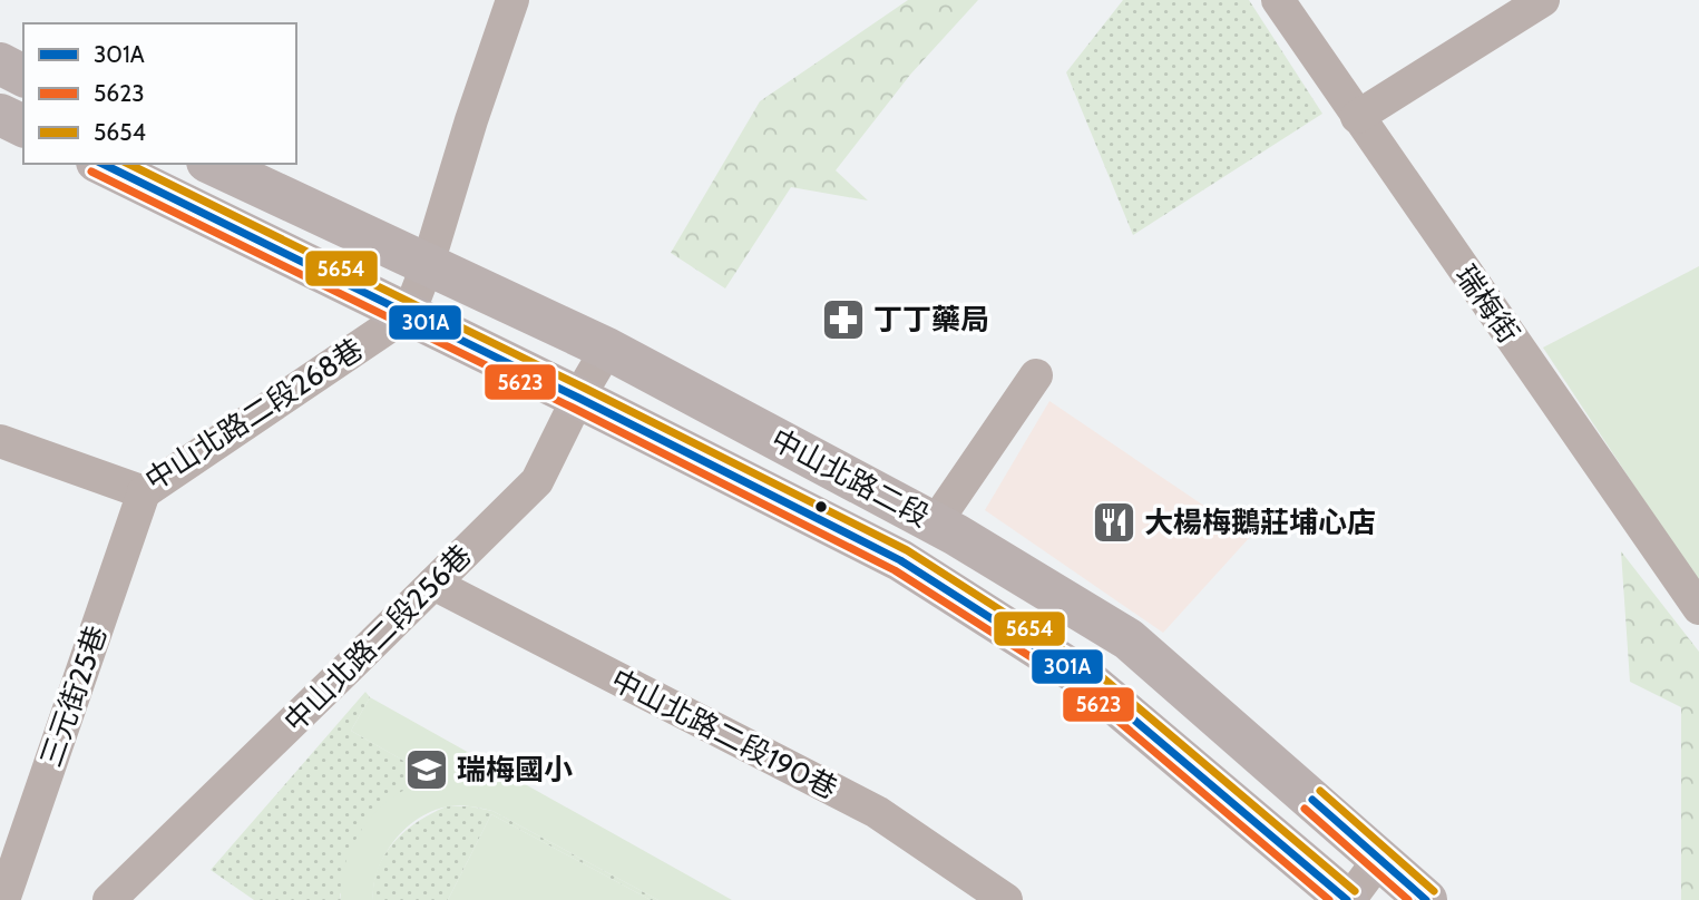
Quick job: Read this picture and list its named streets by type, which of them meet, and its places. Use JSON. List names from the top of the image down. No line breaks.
{"streets":{"main road":["中山北路二段"],"street":["瑞梅街","中山北路二段268巷","中山北路二段256巷","三元街25巷","中山北路二段190巷"]},"crossings":[["中山北路二段268巷","中山北路二段"],["中山北路二段268巷","三元街25巷"],["中山北路二段","中山北路二段256巷"],["中山北路二段256巷","中山北路二段190巷"]],"places":{"pharmacy":["丁丁藥局"],"restaurant":["大楊梅鵝莊埔心店"],"school or university":["瑞梅國小"]},"lines":["transit line 301A","transit line 5654","transit line 5623"],"legend":["301A","5623","5654"]}
